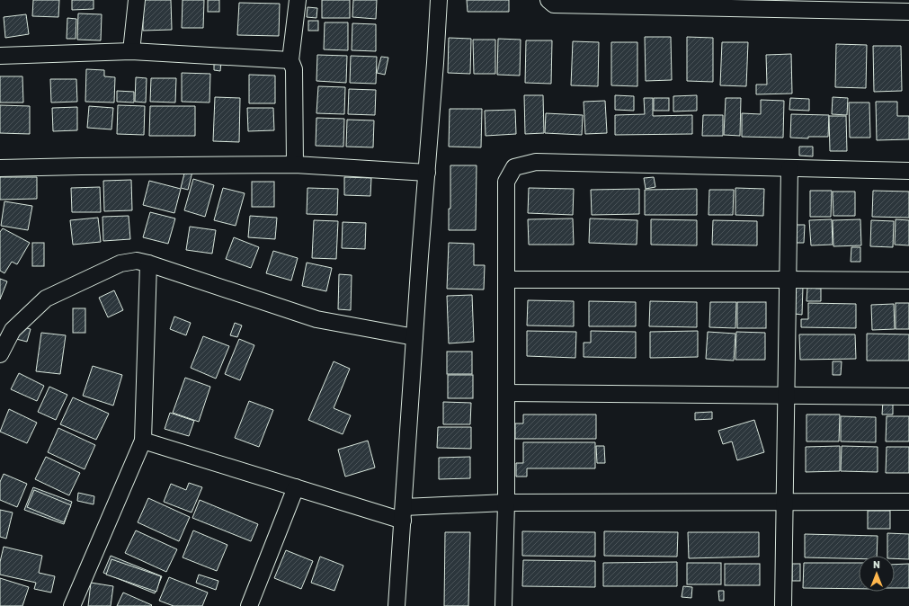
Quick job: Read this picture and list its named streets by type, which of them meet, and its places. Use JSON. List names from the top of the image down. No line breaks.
{"north":"top"}
